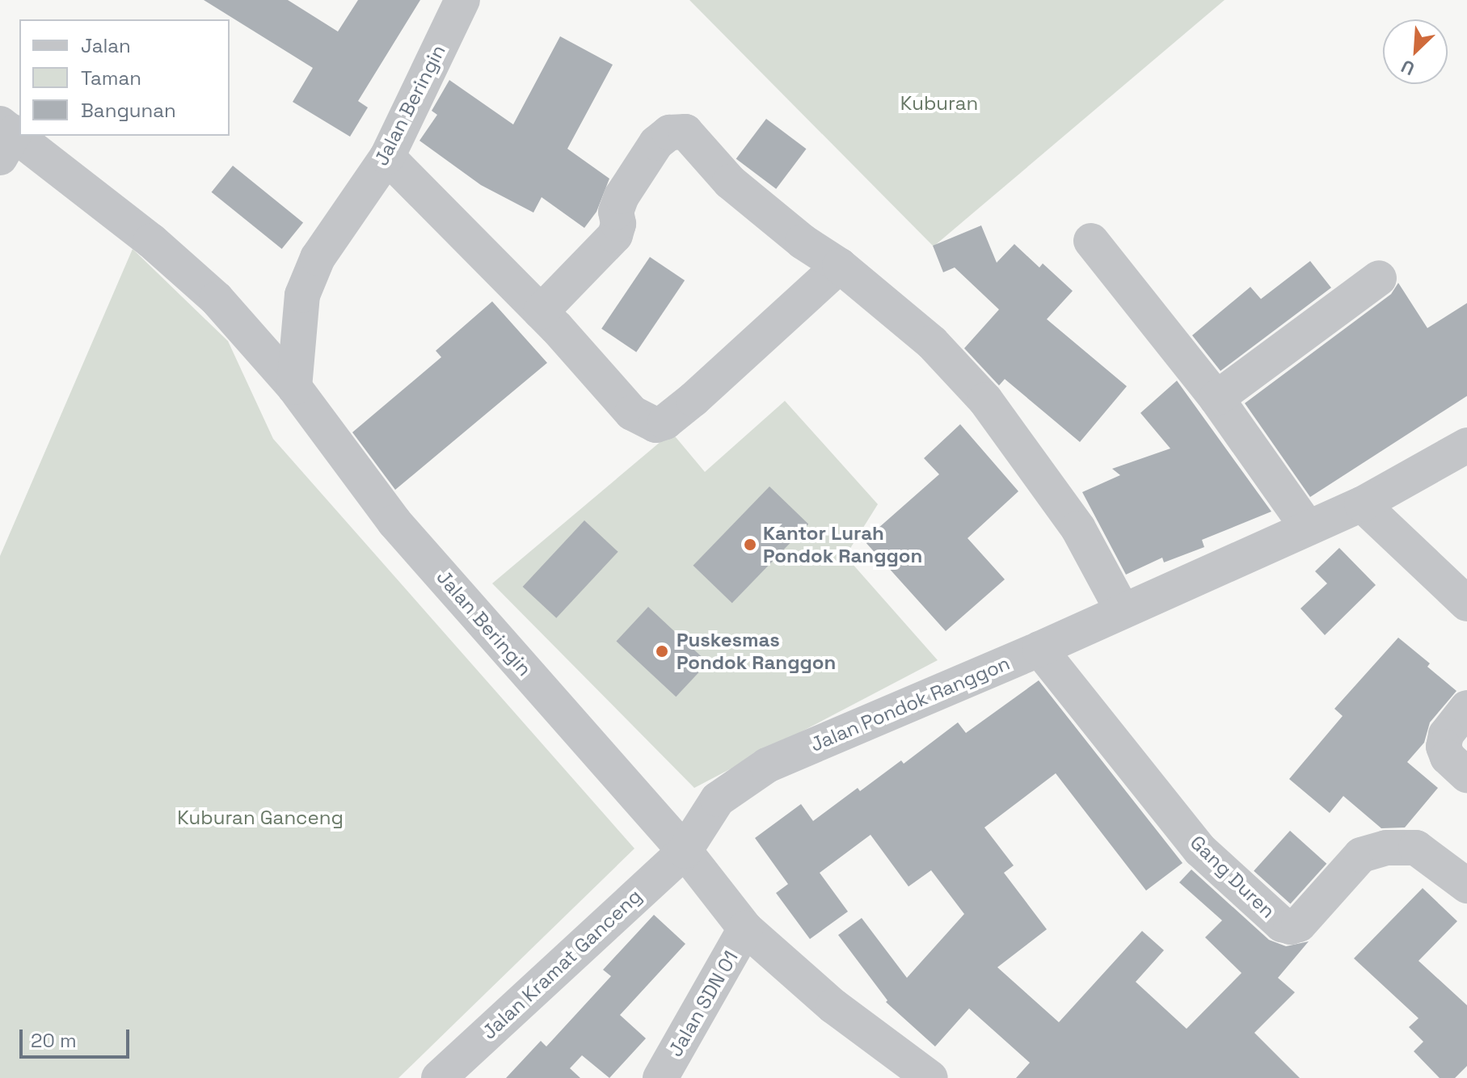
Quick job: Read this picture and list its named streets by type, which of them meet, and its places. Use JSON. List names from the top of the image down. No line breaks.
{"streets":{"street":["Jalan Beringin","Jalan Pondok Ranggon","Gang Duren","Jalan Kramat Ganceng","Jalan SDN 01"]},"crossings":[["Jalan Beringin","Jalan Pondok Ranggon"],["Jalan Beringin","Jalan Kramat Ganceng"],["Jalan Pondok Ranggon","Gang Duren"],["Jalan Pondok Ranggon","Jalan Kramat Ganceng"]],"parks":["Kuburan","Kuburan Ganceng"],"places":["Kantor Lurah Pondok Ranggon","Puskesmas Pondok Ranggon"],"legend":["Jalan","Taman","Bangunan"],"scale_bar":"20 m","north":"bottom left"}
